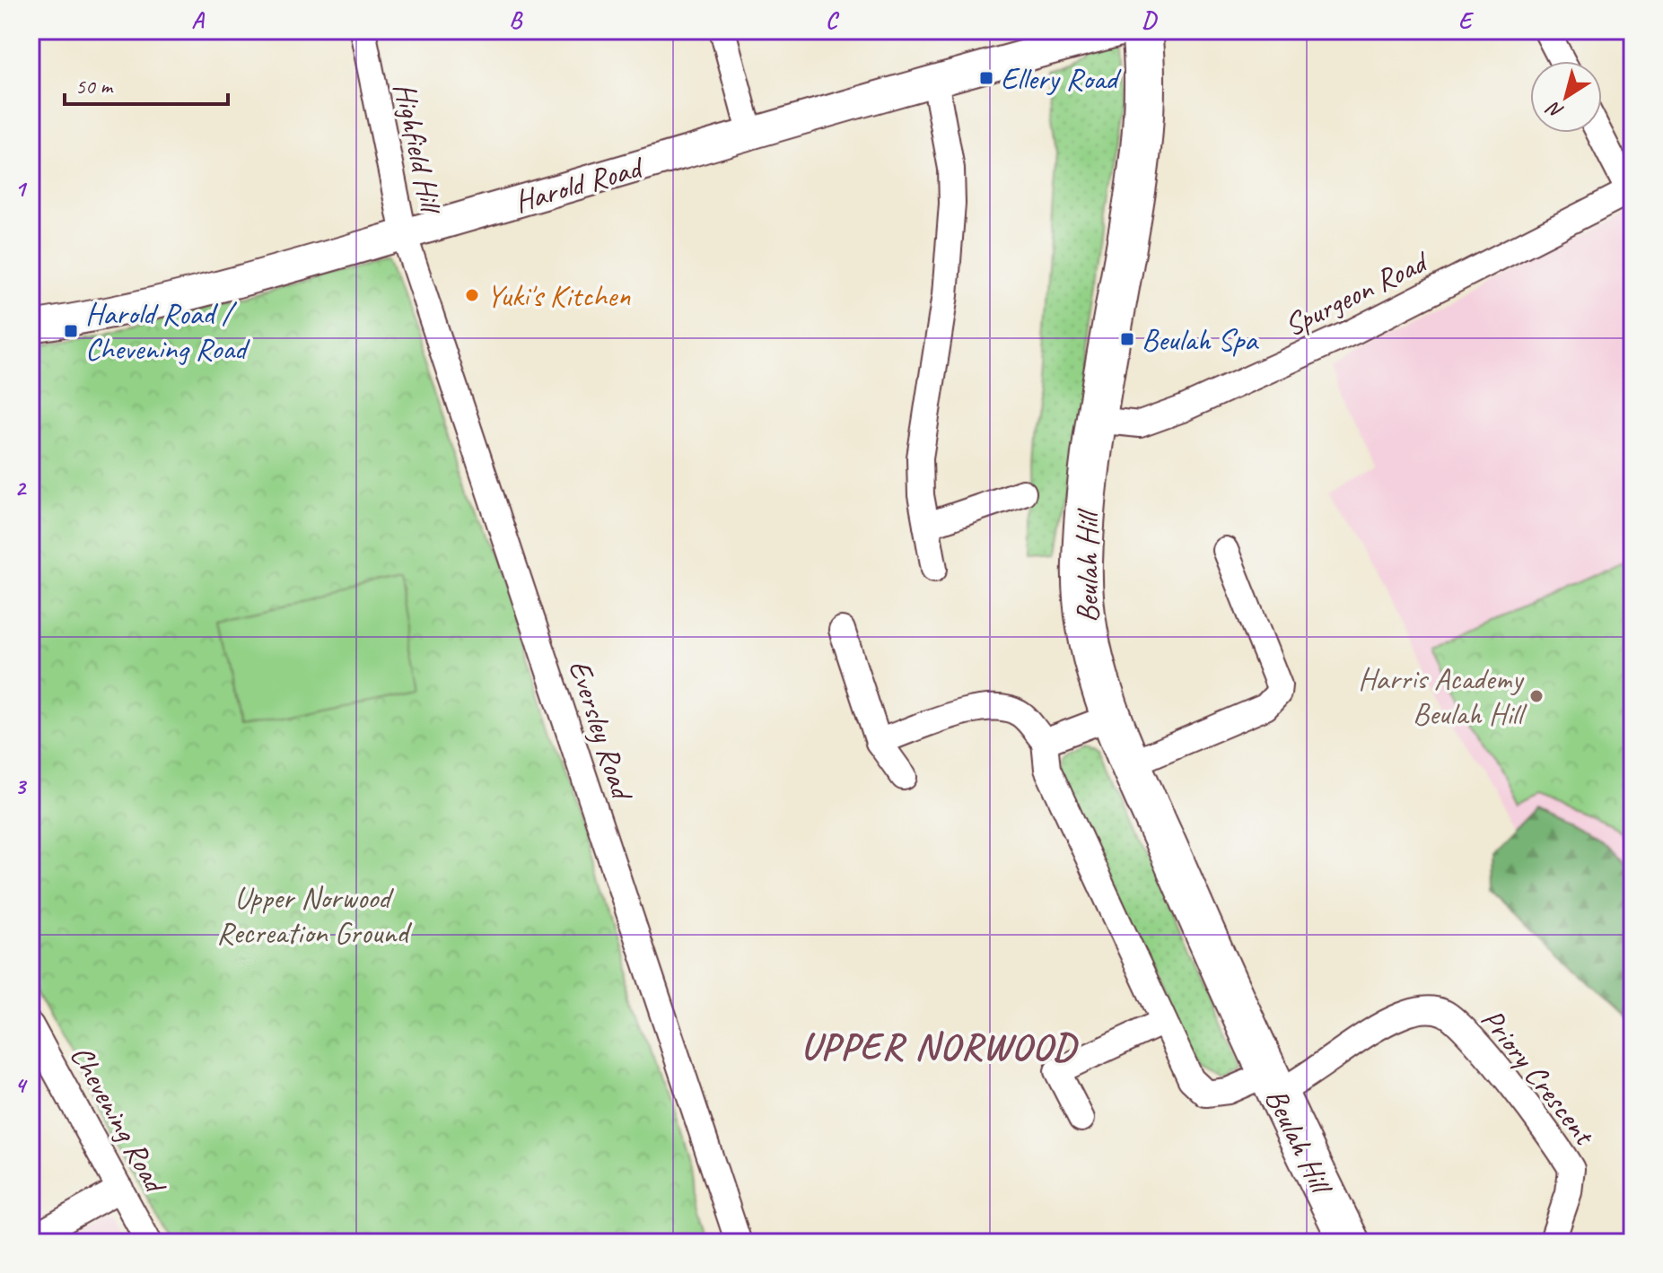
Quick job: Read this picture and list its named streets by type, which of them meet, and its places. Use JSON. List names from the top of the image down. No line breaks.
{"streets":{"main road":["Beulah Hill"],"street":["Highfield Hill","Harold Road","Spurgeon Road","Eversley Road","Priory Crescent","Chevening Road"]},"crossings":[["Highfield Hill","Harold Road"],["Highfield Hill","Eversley Road"],["Harold Road","Eversley Road"],["Spurgeon Road","Beulah Hill"],["Beulah Hill","Priory Crescent"]],"districts":["UPPER NORWOOD"],"parks":["Upper Norwood Recreation Ground"],"places":{"transit":["Ellery Road","Harold Road / Chevening Road","Beulah Spa"],"other":["Yuki's Kitchen","Harris Academy Beulah Hill"]},"scale_bar":"50 m","north":"bottom left","grid":{"columns":["A","B","C","D","E"],"rows":["1","2","3","4"]}}
